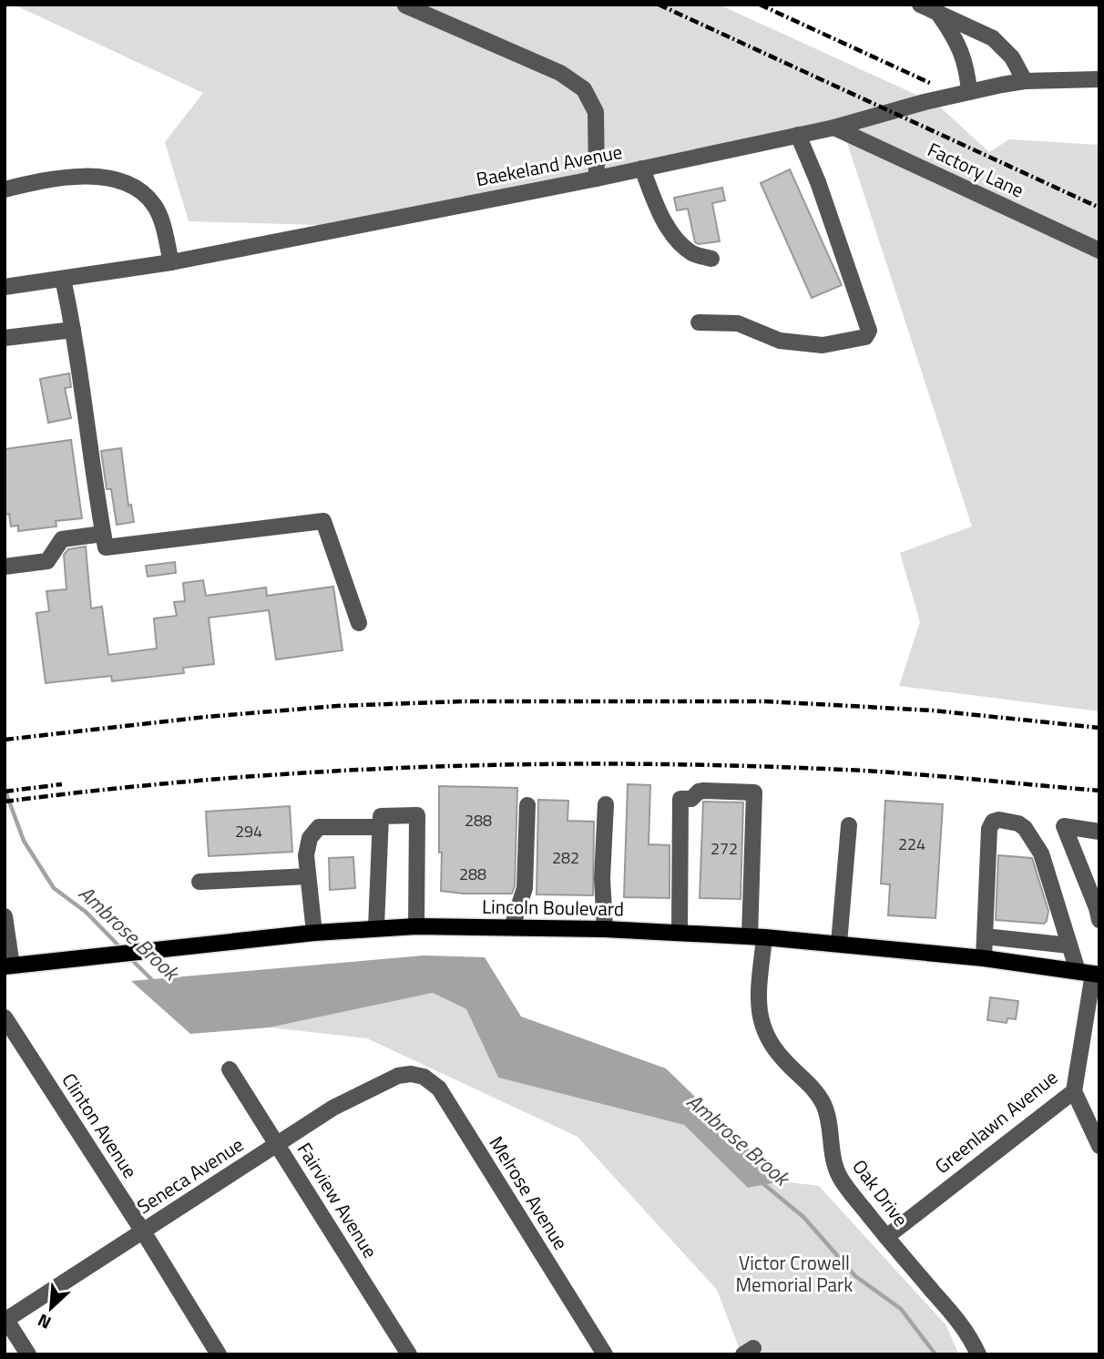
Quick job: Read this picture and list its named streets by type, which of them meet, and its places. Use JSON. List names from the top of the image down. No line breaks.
{"streets":{"main road":["Lincoln Boulevard"],"street":["Baekeland Avenue","Factory Lane","Greenlawn Avenue","Clinton Avenue","Seneca Avenue","Melrose Avenue","Oak Drive","Fairview Avenue"]},"crossings":[["Baekeland Avenue","Factory Lane"],["Lincoln Boulevard","Greenlawn Avenue"],["Lincoln Boulevard","Oak Drive"],["Greenlawn Avenue","Oak Drive"],["Clinton Avenue","Seneca Avenue"],["Seneca Avenue","Melrose Avenue"],["Seneca Avenue","Fairview Avenue"]],"water":["Ambrose Brook"],"parks":["Victor Crowell Memorial Park"],"house_numbers":["288","294","224","272","282","288"],"north":"bottom left"}
